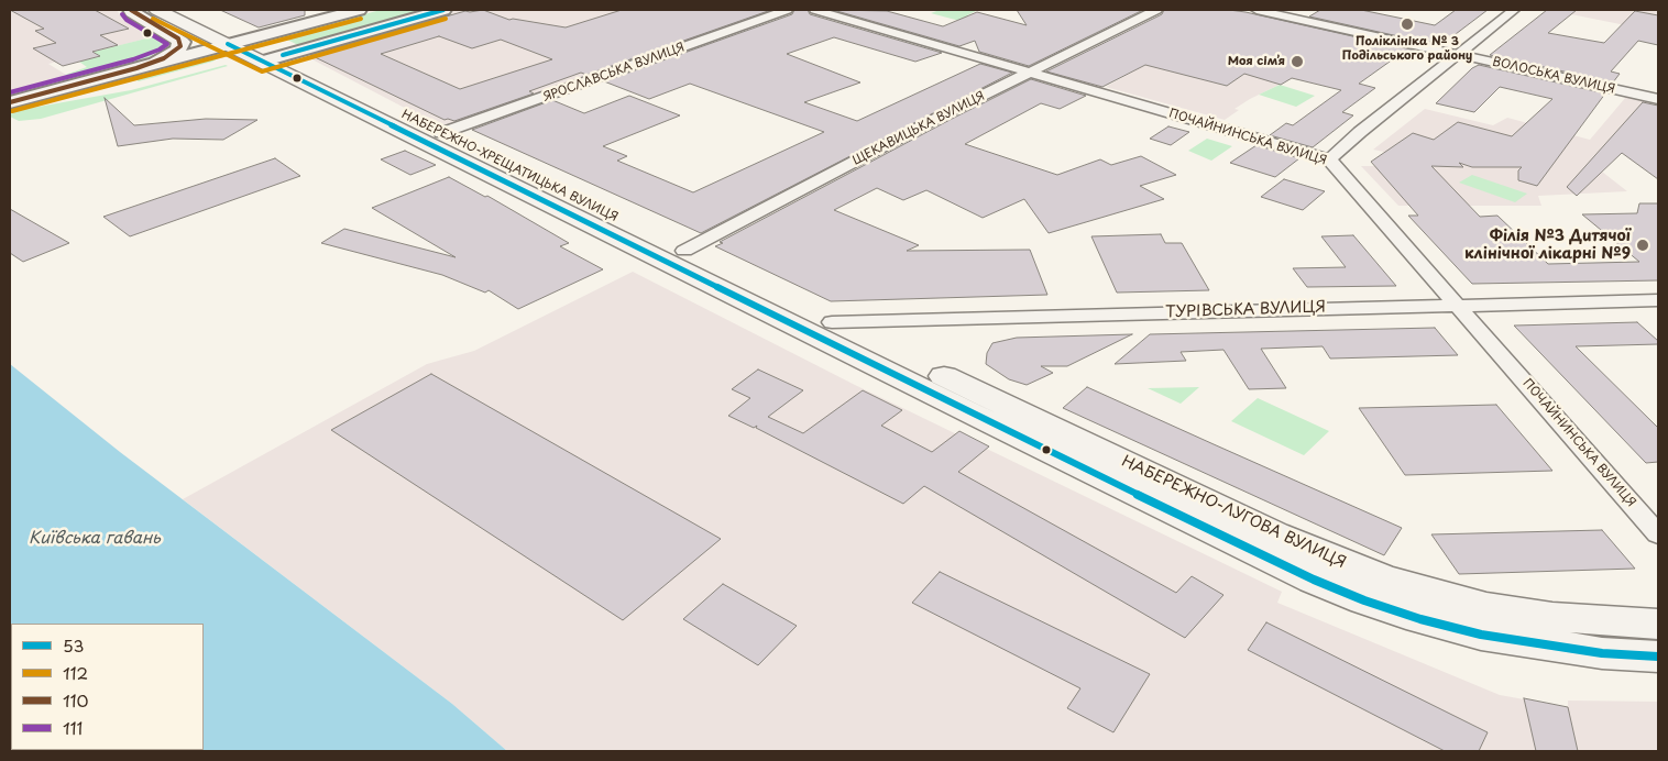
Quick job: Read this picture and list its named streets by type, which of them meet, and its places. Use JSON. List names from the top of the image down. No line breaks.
{"streets":{"main road":["НАБЕРЕЖНО-ХРЕЩАТИЦЬКА ВУЛИЦЯ","НАБЕРЕЖНО-ЛУГОВА ВУЛИЦЯ"],"street":["ЯРОСЛАВСЬКА ВУЛИЦЯ","ВОЛОСЬКА ВУЛИЦЯ","ЩЕКАВИЦЬКА ВУЛИЦЯ","ПОЧАЙНИНСЬКА ВУЛИЦЯ","ТУРІВСЬКА ВУЛИЦЯ"]},"crossings":[["ЯРОСЛАВСЬКА ВУЛИЦЯ","НАБЕРЕЖНО-ХРЕЩАТИЦЬКА ВУЛИЦЯ"],["ЩЕКАВИЦЬКА ВУЛИЦЯ","ПОЧАЙНИНСЬКА ВУЛИЦЯ"],["ЩЕКАВИЦЬКА ВУЛИЦЯ","НАБЕРЕЖНО-ХРЕЩАТИЦЬКА ВУЛИЦЯ"],["ПОЧАЙНИНСЬКА ВУЛИЦЯ","ТУРІВСЬКА ВУЛИЦЯ"],["НАБЕРЕЖНО-ХРЕЩАТИЦЬКА ВУЛИЦЯ","ТУРІВСЬКА ВУЛИЦЯ"],["НАБЕРЕЖНО-ХРЕЩАТИЦЬКА ВУЛИЦЯ","НАБЕРЕЖНО-ЛУГОВА ВУЛИЦЯ"],["ТУРІВСЬКА ВУЛИЦЯ","НАБЕРЕЖНО-ЛУГОВА ВУЛИЦЯ"]],"water":["Київська гавань"],"places":["Поліклініка № 3 Подільського району","Моя сім’я","Філія №3 Дитячої клінічної лікарні №9"],"lines":["transit line 53","transit line 110","transit line 111","transit line 112"],"legend":["53","112","110","111"]}
